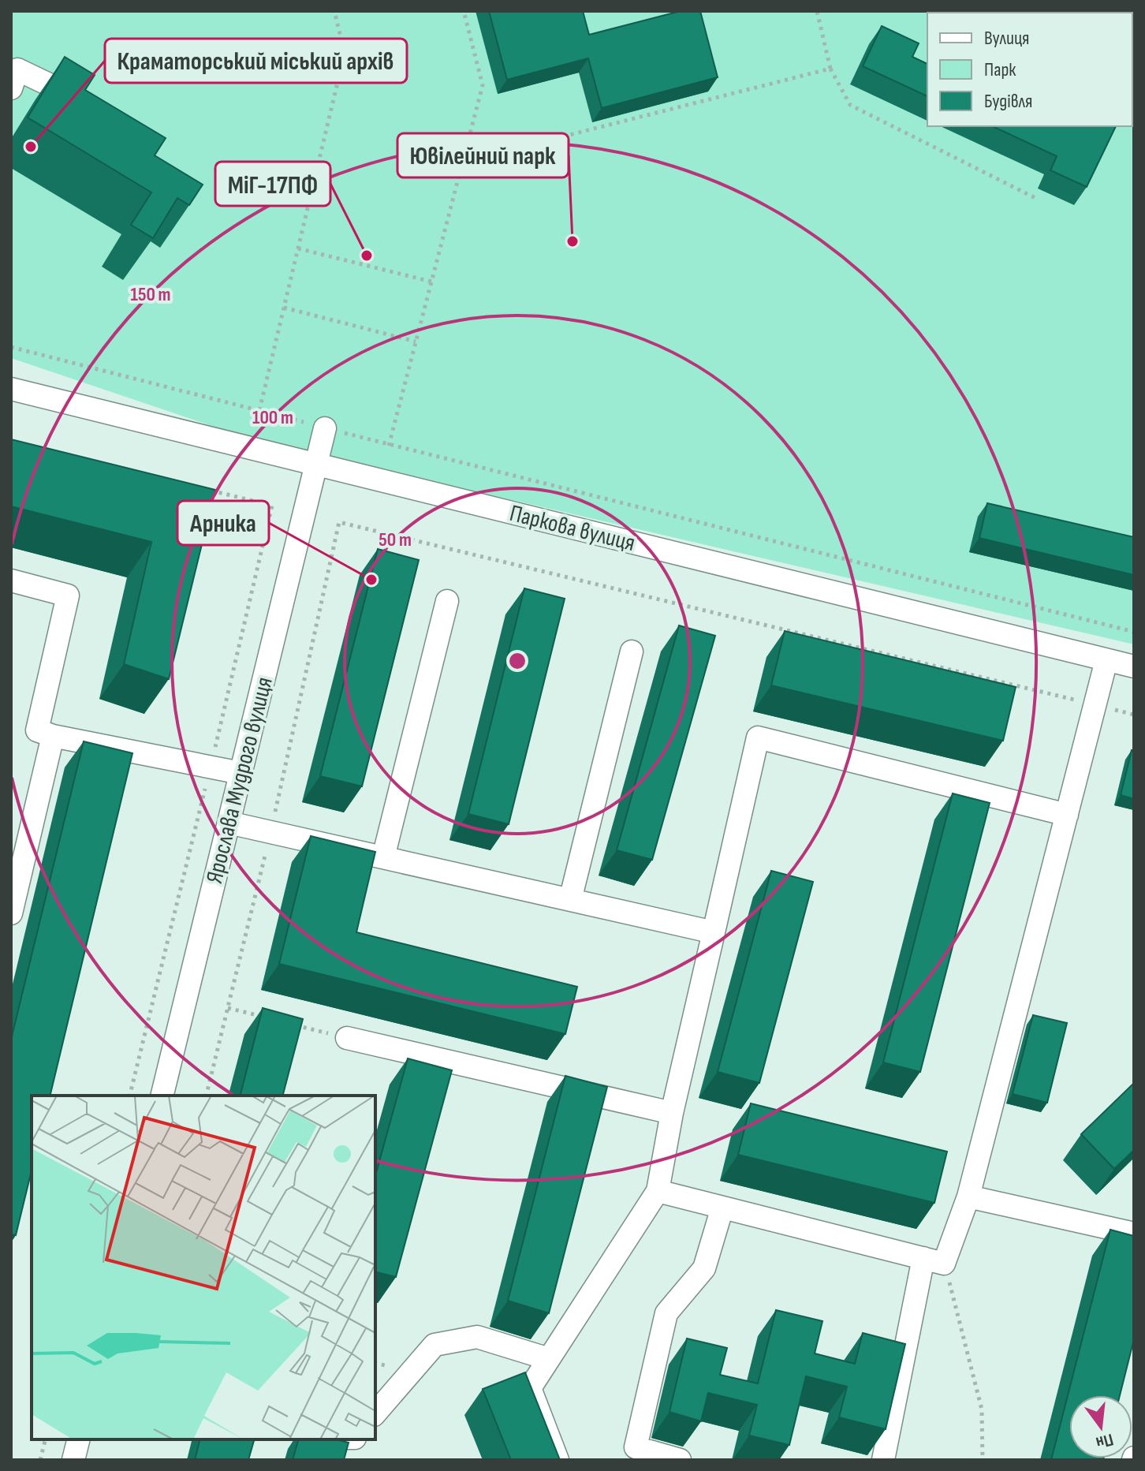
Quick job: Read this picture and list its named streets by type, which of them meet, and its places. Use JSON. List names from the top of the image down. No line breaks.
{"streets":{"street":["Паркова вулиця","Ярослава Мудрого вулиця"]},"crossings":[["Паркова вулиця","Ярослава Мудрого вулиця"]],"places":["Краматорський міський архів","Ювілейний парк","МіГ-17ПФ","Арника"],"legend":["Вулиця","Парк","Будівля"],"north":"bottom","rings":["150 m","100 m","50 m"]}
